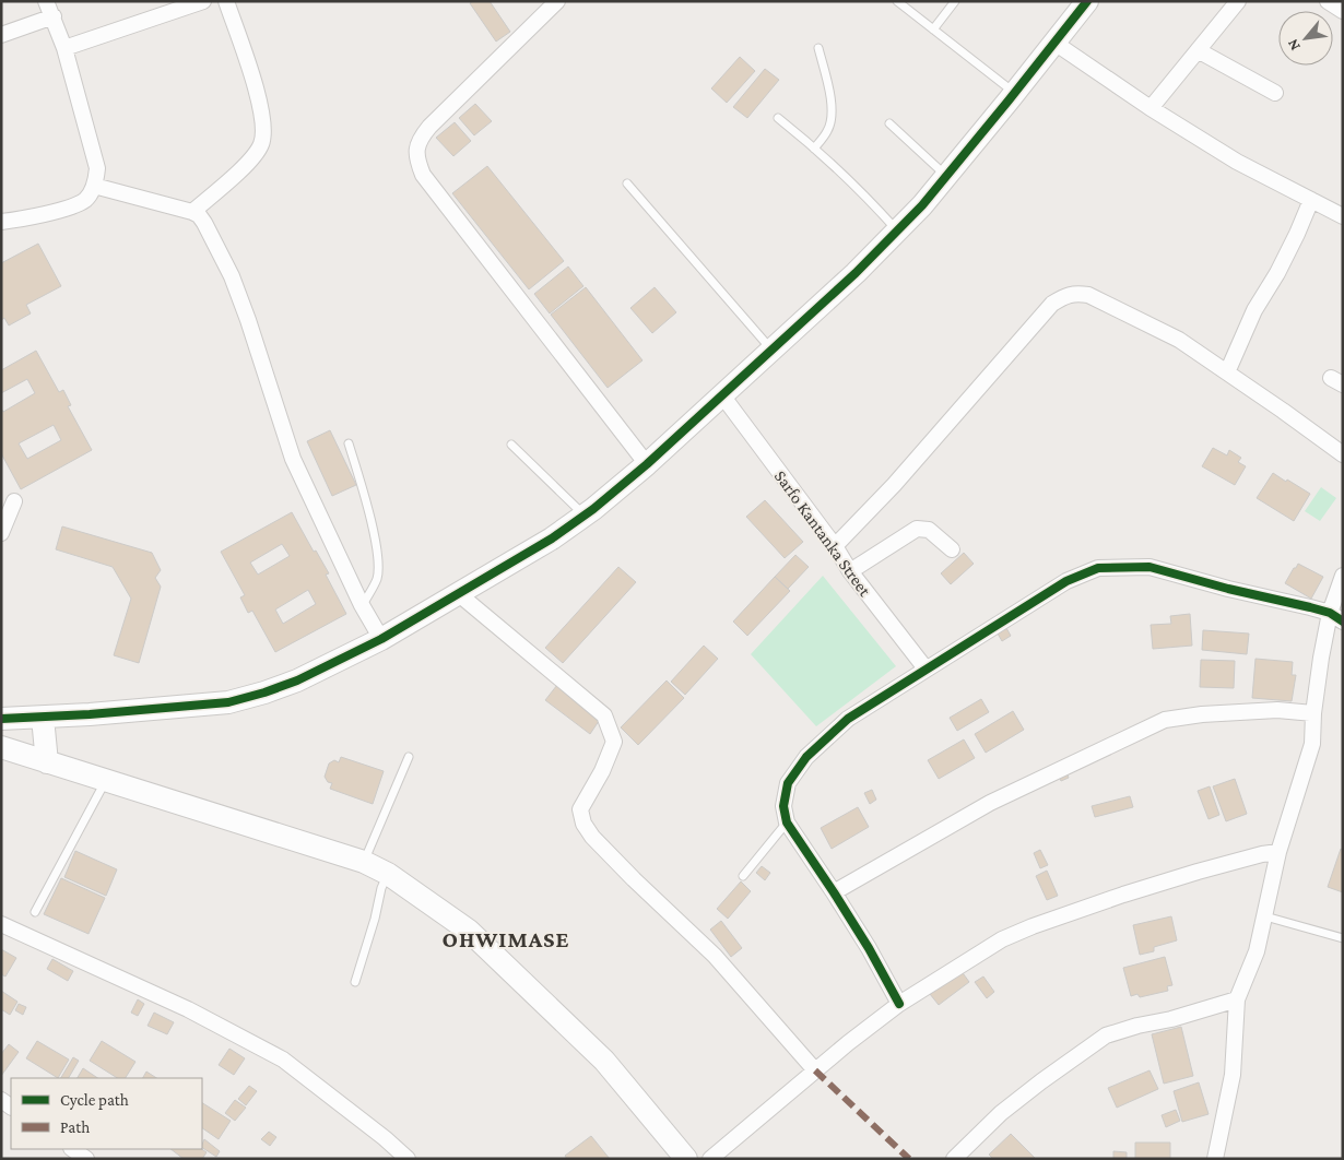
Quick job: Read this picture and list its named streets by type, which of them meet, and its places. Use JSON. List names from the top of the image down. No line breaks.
{"streets":{"street":["Sarfo Kantanka Street"]},"districts":["OHWIMASE"],"legend":["Cycle path","Path"],"north":"bottom left"}
